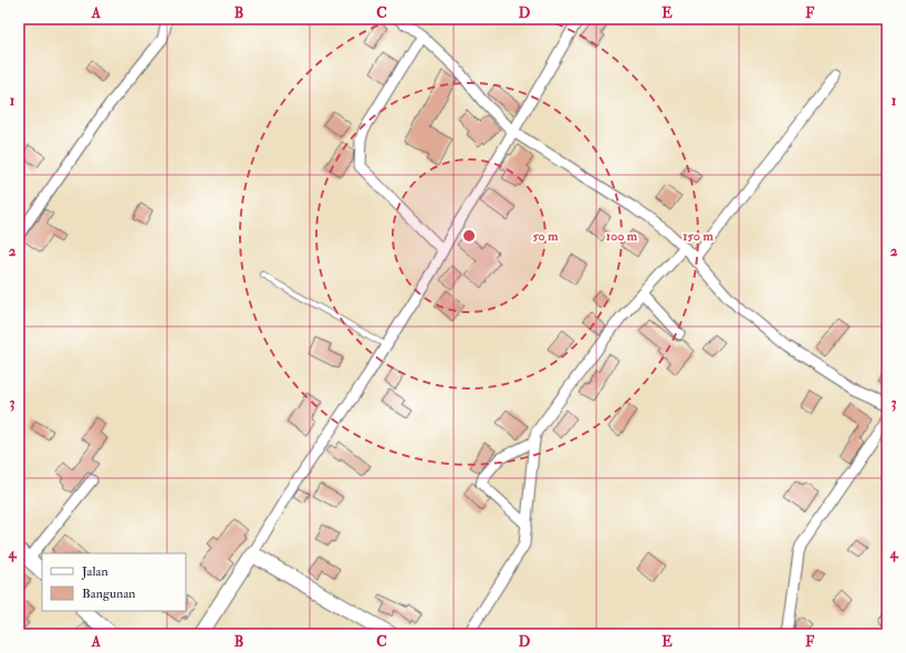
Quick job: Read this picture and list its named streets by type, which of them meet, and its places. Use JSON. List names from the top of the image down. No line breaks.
{"legend":["Jalan","Bangunan"],"grid":{"columns":["A","B","C","D","E","F"],"rows":["1","2","3","4"]},"rings":["50 m","100 m","150 m"]}
